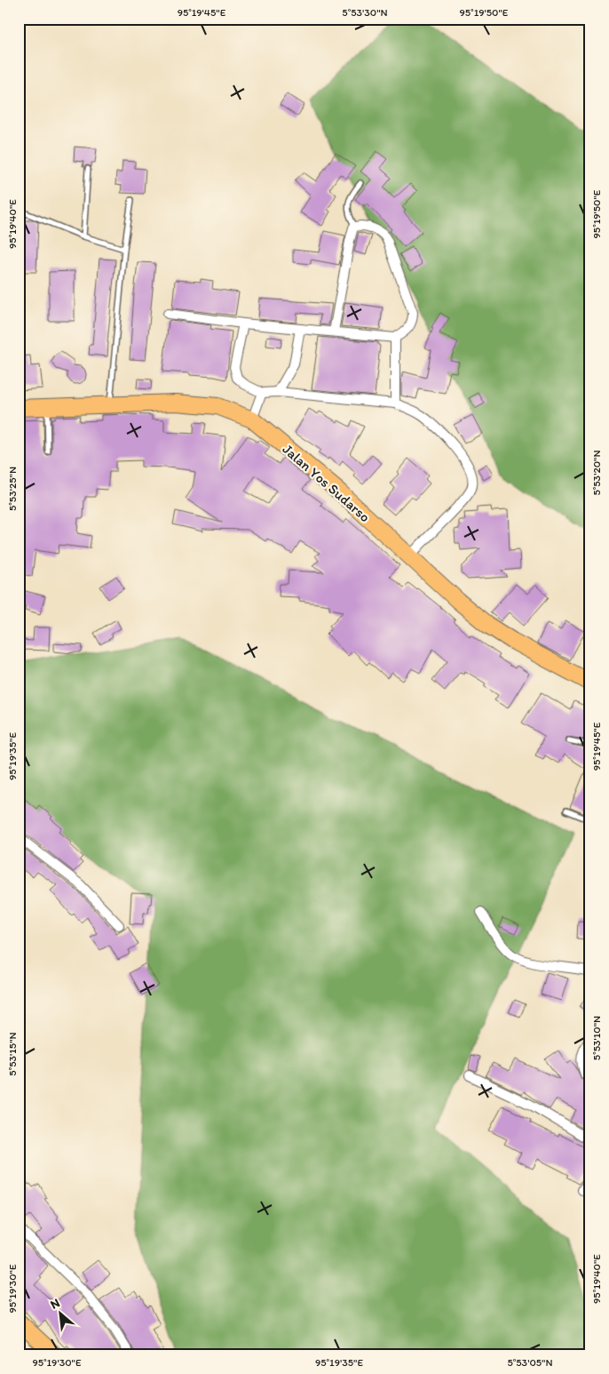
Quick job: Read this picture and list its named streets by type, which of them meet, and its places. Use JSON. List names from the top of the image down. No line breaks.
{"streets":{"highway":["Jalan Yos Sudarso"]},"north":"top left","coordinates":["95°19'45\"E","5°53'30\"N","95°19'50\"E","95°19'40\"E","5°53'20\"N","5°53'25\"N","95°19'35\"E","5°53'10\"N","5°53'15\"N","95°19'30\"E","5°53'05\"N"]}
